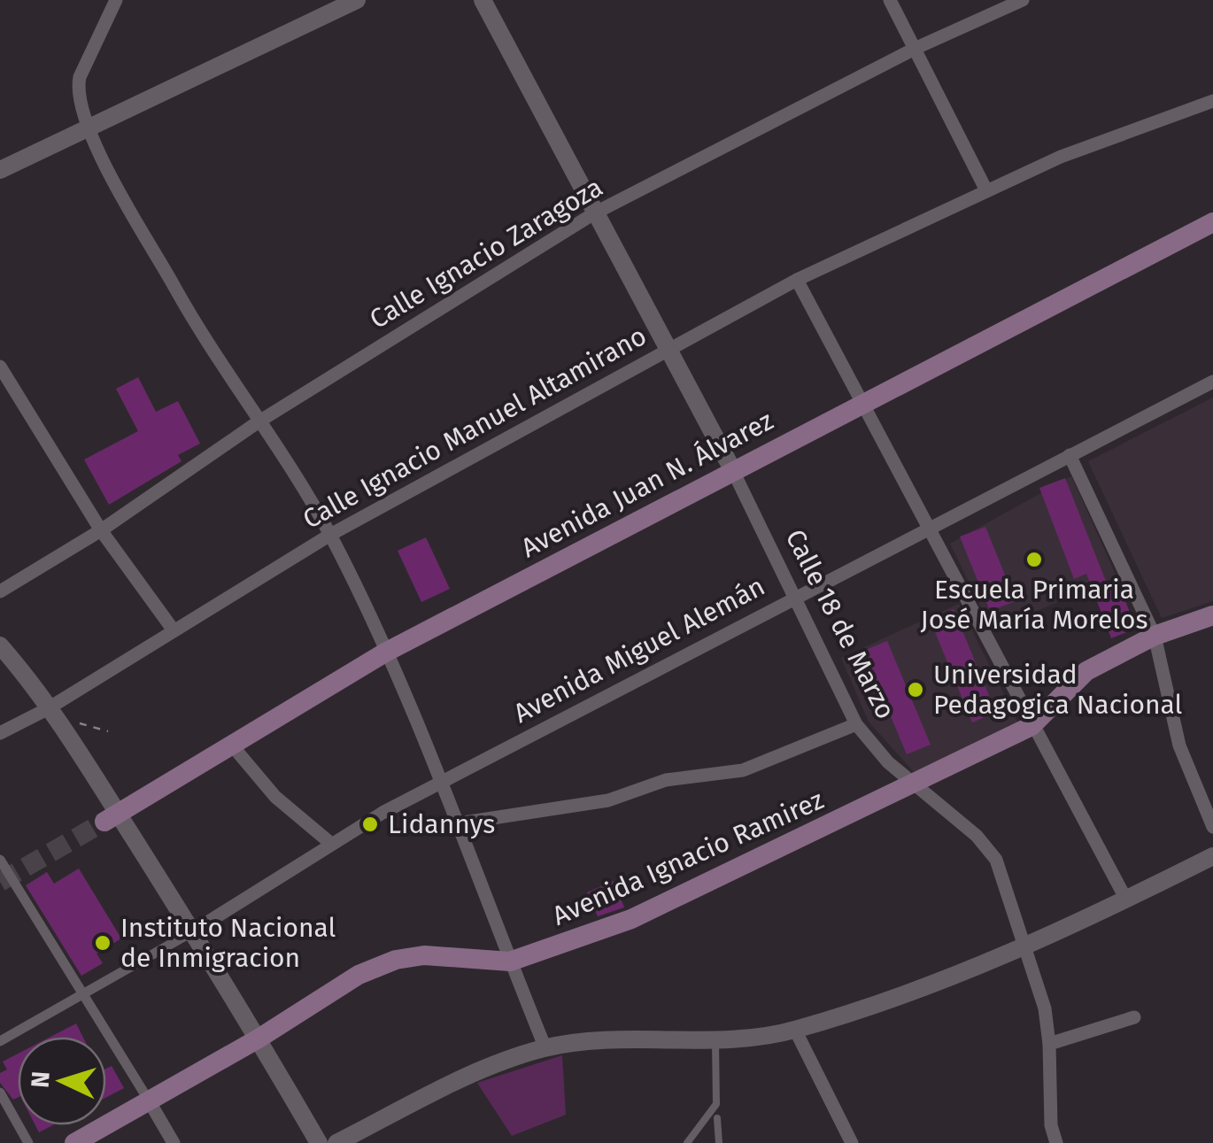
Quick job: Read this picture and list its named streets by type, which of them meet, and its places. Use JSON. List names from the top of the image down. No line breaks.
{"streets":{"main road":["Avenida Juan N. Álvarez","Avenida Ignacio Ramirez"],"street":["Calle Ignacio Zaragoza","Calle Ignacio Manuel Altamirano","Calle 18 de Marzo","Avenida Miguel Alemán"]},"crossings":[["Calle Ignacio Zaragoza","Calle 18 de Marzo"],["Calle Ignacio Manuel Altamirano","Calle 18 de Marzo"],["Avenida Juan N. Álvarez","Calle 18 de Marzo"],["Calle 18 de Marzo","Avenida Miguel Alemán"],["Calle 18 de Marzo","Avenida Ignacio Ramirez"]],"places":["Escuela Primaria José María Morelos","Universidad Pedagogica Nacional","Lidannys","Instituto Nacional de Inmigracion"],"north":"left"}
